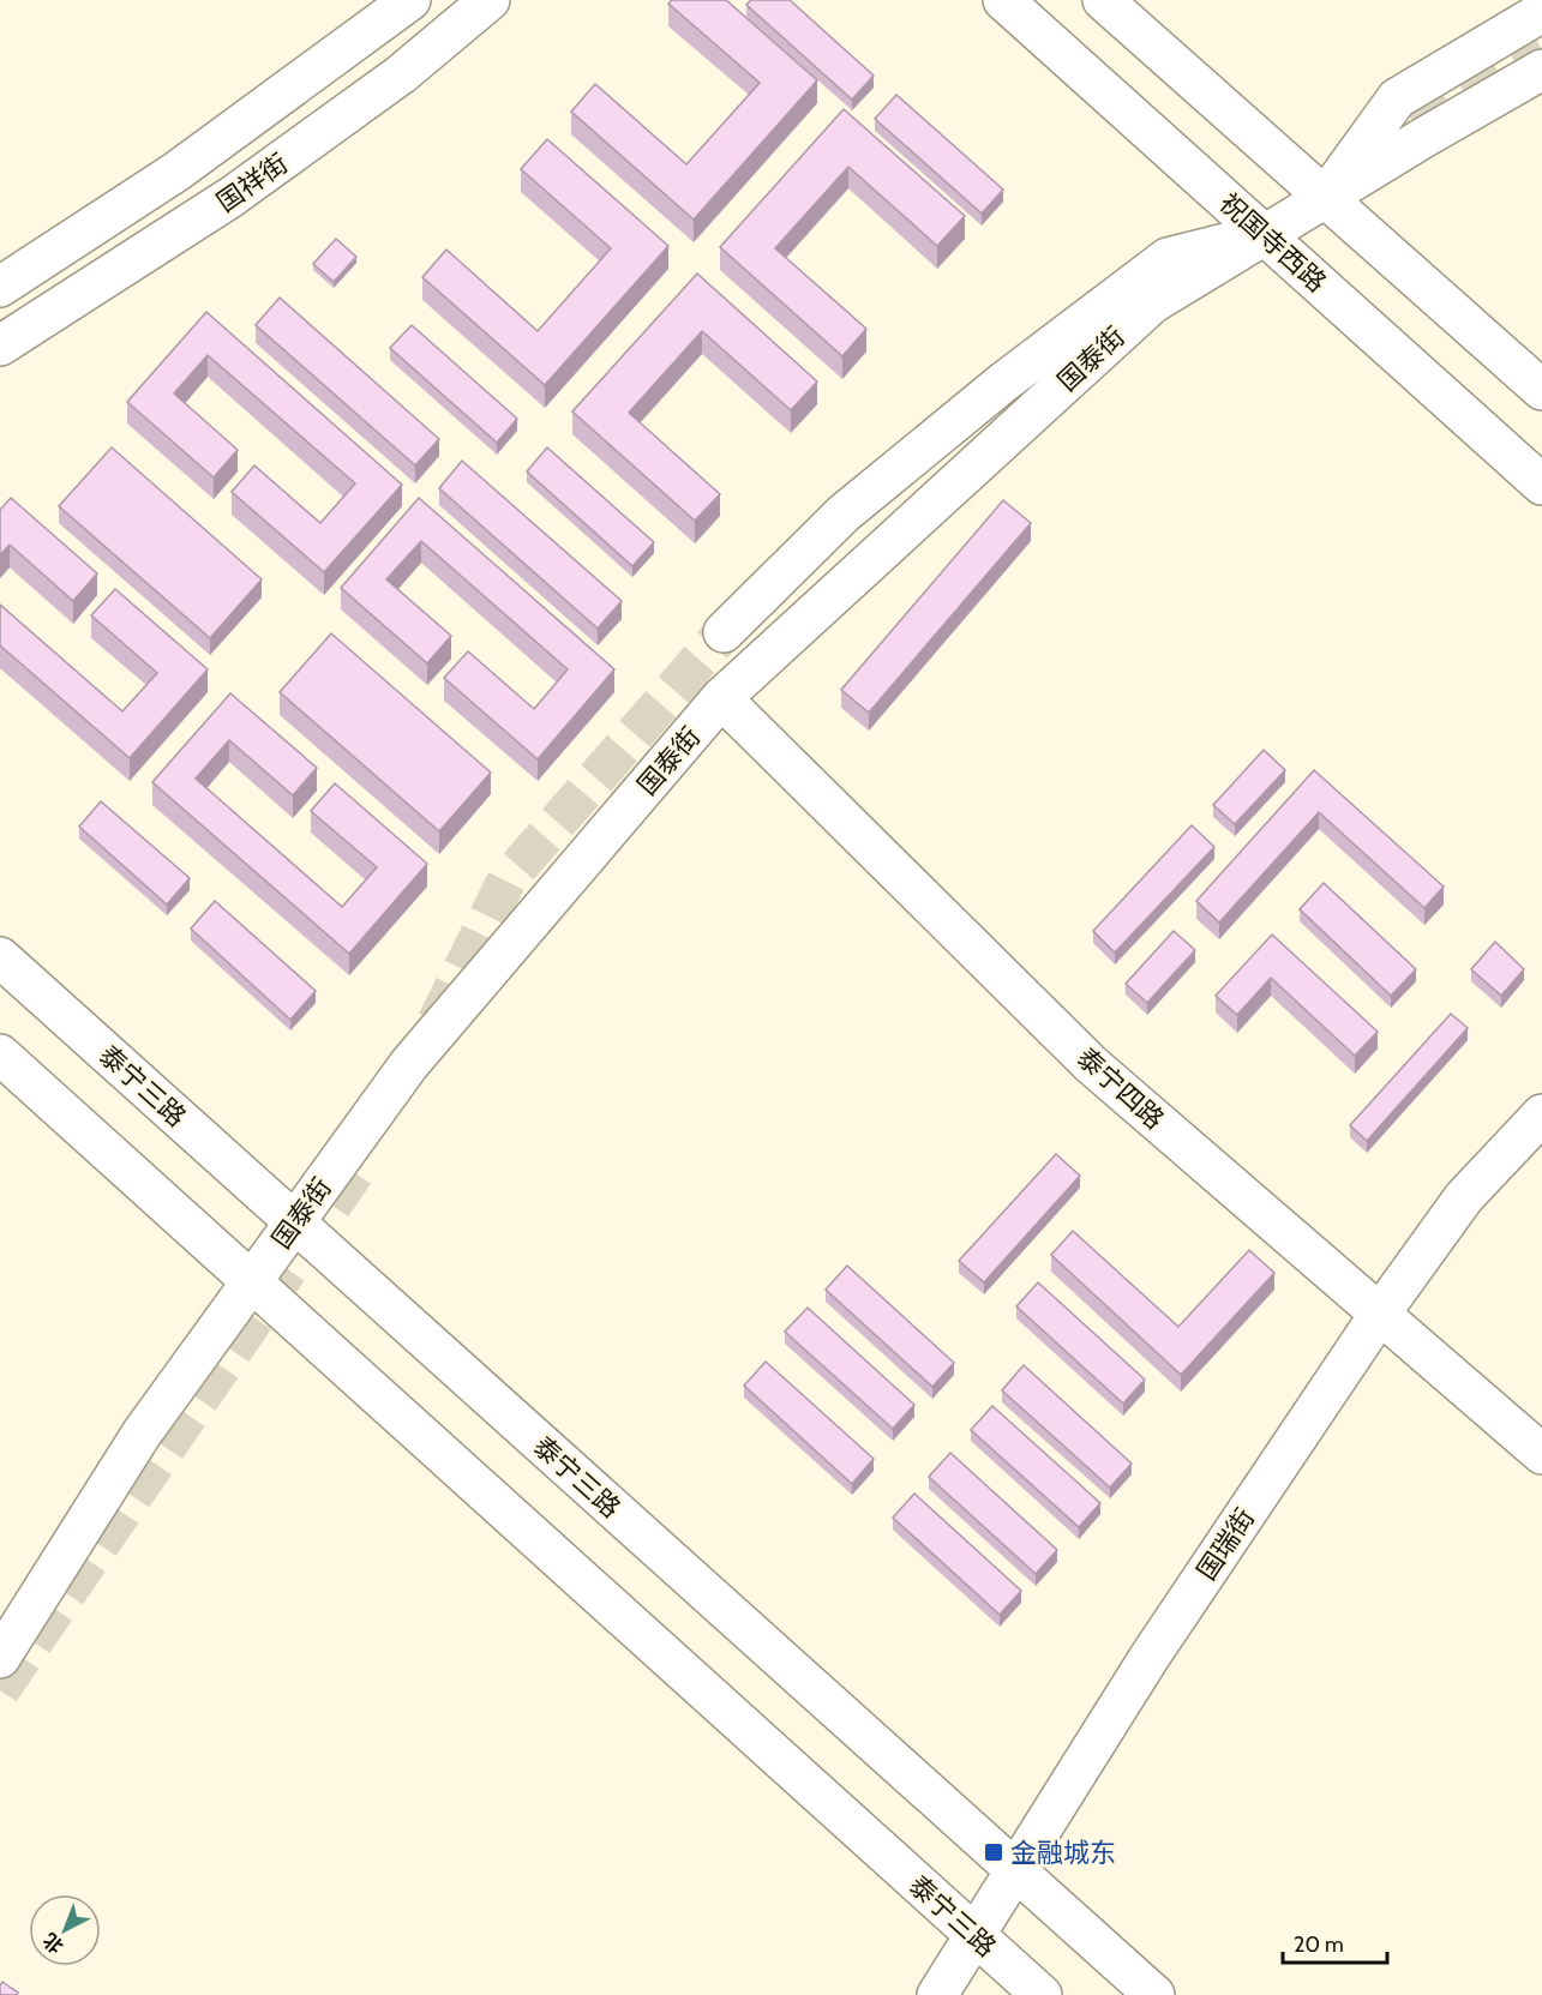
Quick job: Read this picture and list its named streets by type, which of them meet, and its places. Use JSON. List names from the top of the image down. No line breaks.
{"streets":{"street":["国祥街","祝国寺西路","国泰街","泰宁三路","泰宁四路","国瑞街"]},"crossings":[["祝国寺西路","国泰街"],["国泰街","泰宁三路"],["国泰街","泰宁四路"],["泰宁三路","国瑞街"],["泰宁四路","国瑞街"]],"places":{"transit":["金融城东"]},"scale_bar":"20 m","north":"bottom left"}
